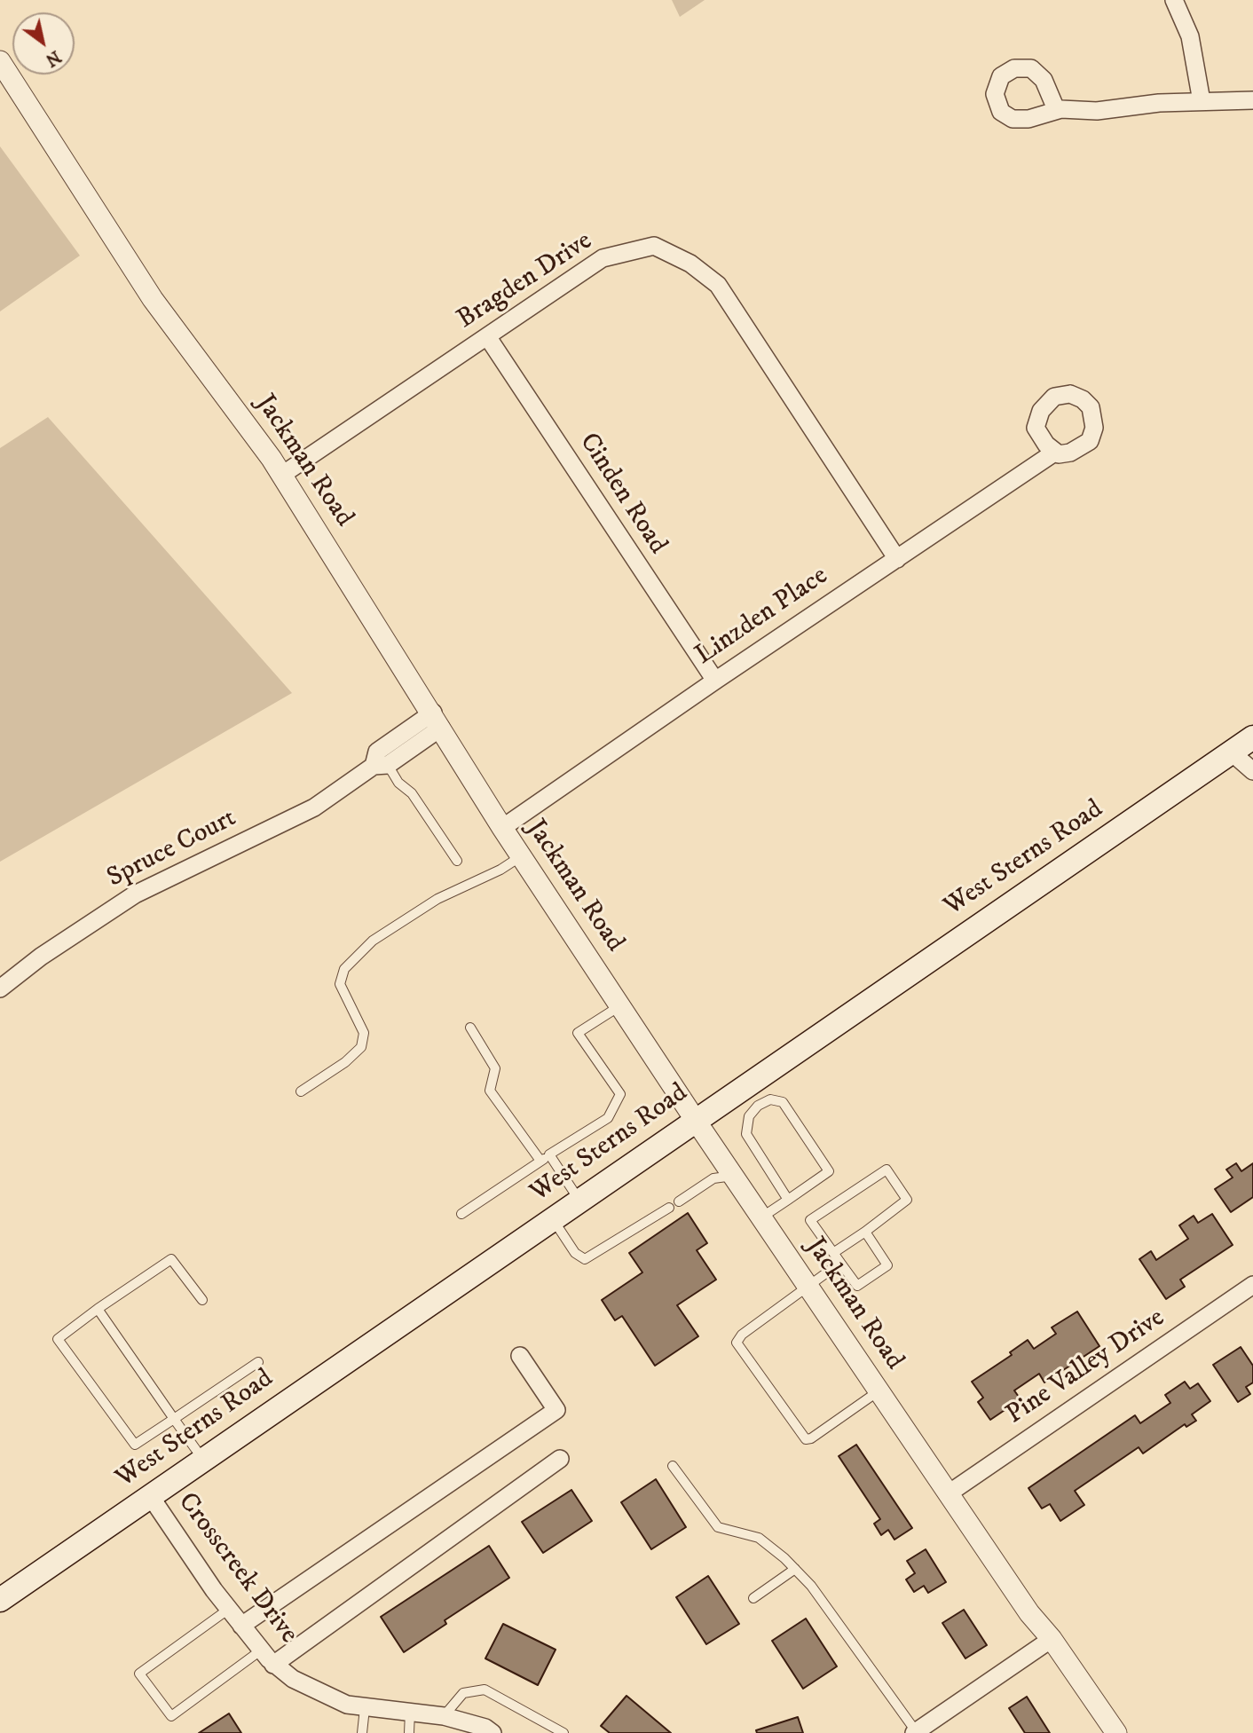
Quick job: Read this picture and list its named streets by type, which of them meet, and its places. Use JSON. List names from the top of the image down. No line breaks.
{"streets":{"main road":["West Sterns Road"],"street":["Bragden Drive","Jackman Road","Cinden Road","Linzden Place","Spruce Court","Pine Valley Drive","Crosscreek Drive"]},"crossings":[["Bragden Drive","Jackman Road"],["Bragden Drive","Cinden Road"],["Bragden Drive","Linzden Place"],["Jackman Road","Linzden Place"],["Jackman Road","Spruce Court"],["Jackman Road","West Sterns Road"],["Jackman Road","Pine Valley Drive"],["Cinden Road","Linzden Place"],["West Sterns Road","Crosscreek Drive"]],"north":"bottom right"}
